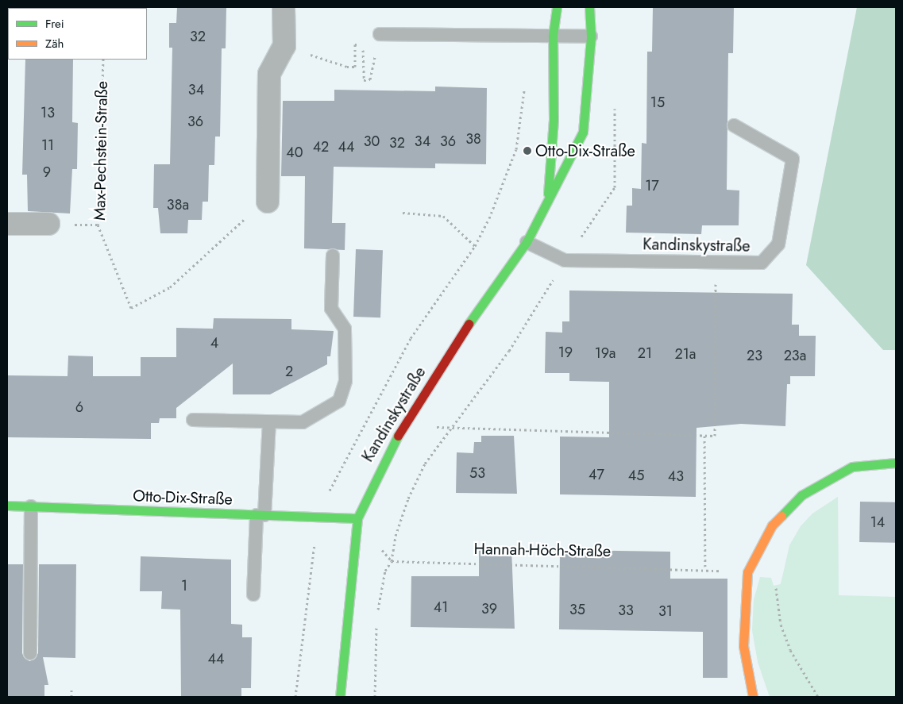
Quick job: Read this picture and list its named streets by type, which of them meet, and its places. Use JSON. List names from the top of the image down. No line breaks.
{"streets":{"street":["Kandinskystraße","Otto-Dix-Straße"],"path":["Max-Pechstein-Straße","Hannah-Höch-Straße"]},"crossings":[["Kandinskystraße","Otto-Dix-Straße"]],"places":["Otto-Dix-Straße"],"house_numbers":["32","34","15","13","36","38","30","34","36","32","11","42","44","40","9","17","38a","4","19","19a","21","21a","23","23a","2","6","53","47","45","43","14","1","41","39","35","33","31","44"],"legend":["Frei","Zäh"]}
